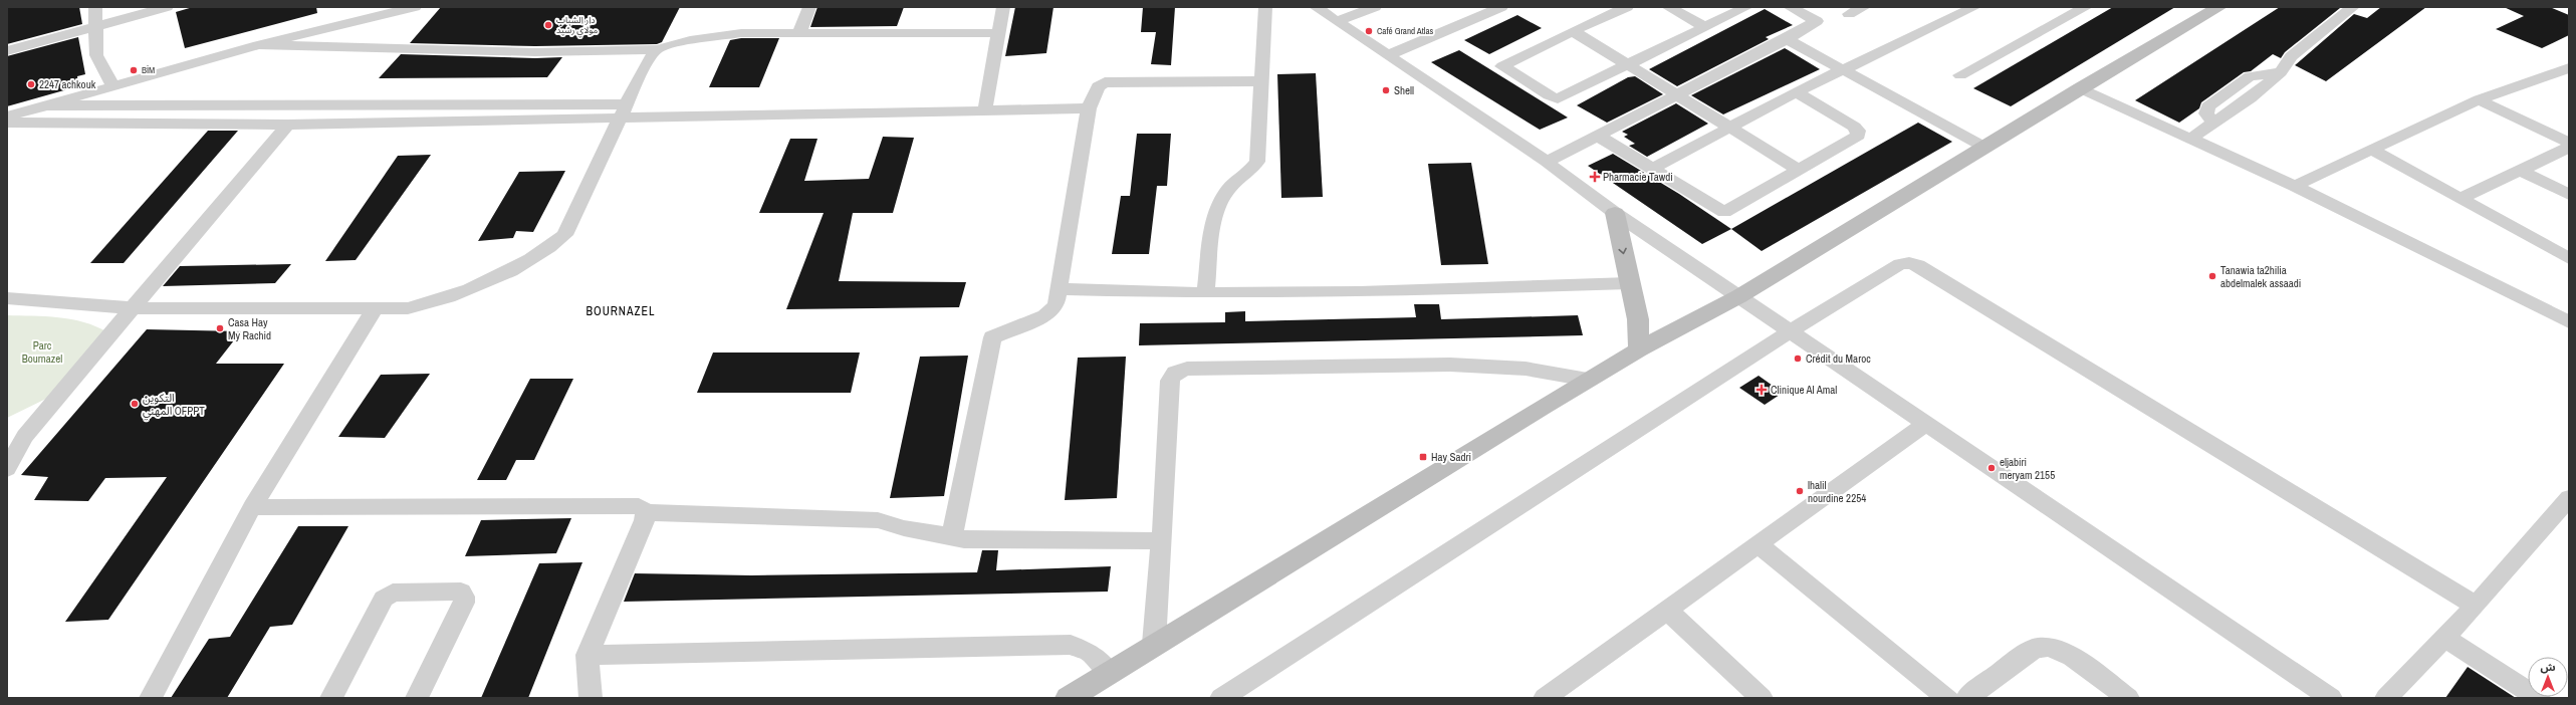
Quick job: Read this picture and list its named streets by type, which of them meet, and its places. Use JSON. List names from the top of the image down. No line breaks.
{"districts":["BOURNAZEL"],"parks":["Parc Bournazel"],"places":{"other":["دار الشباب مولاي رشيد","Café Grand Atlas","BİM","2247 achkouk","Shell","Tanawia ta2hilia abdelmalek assaadi","Casa Hay My Rachid","Crédit du Maroc","التكوين المهني OFPPT","eljabiri meryam 2155","lhalil nourdine 2254"],"health":["Pharmacie Tawdi","Clinique Al Amal"],"transit":["Hay Sadri"]},"north":"top"}
